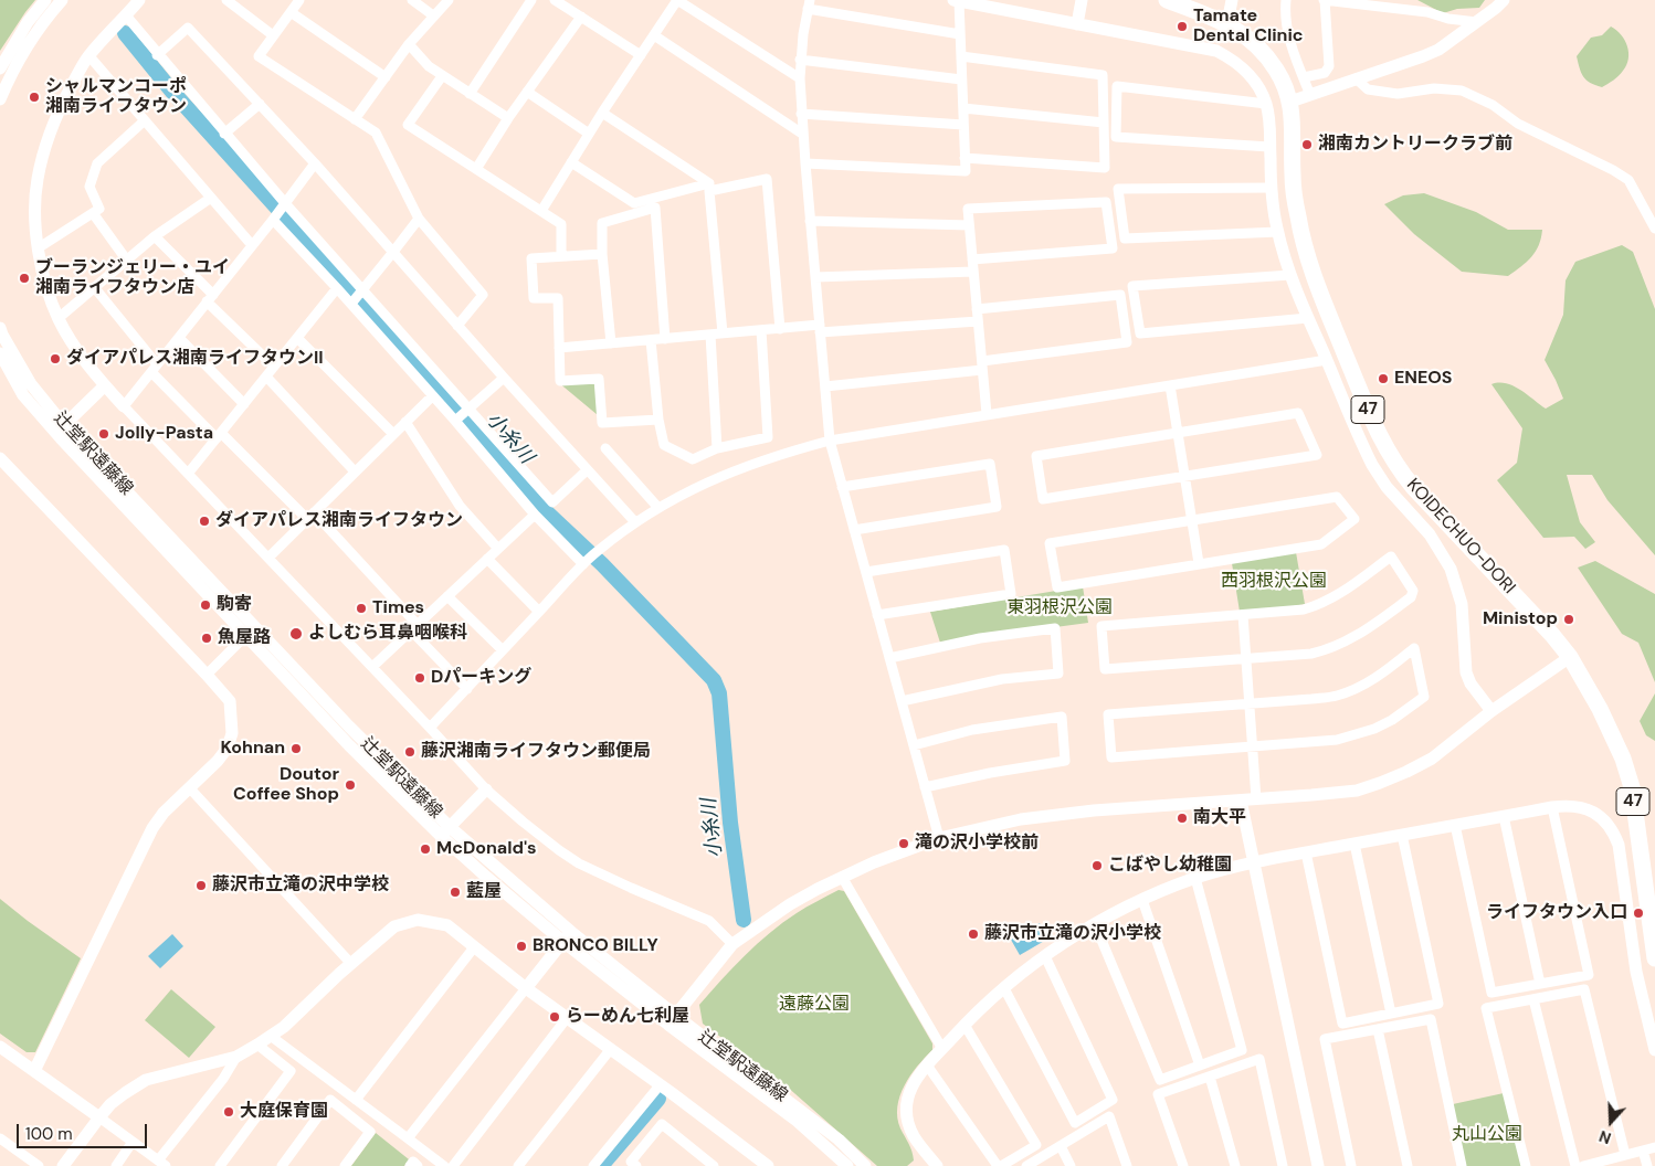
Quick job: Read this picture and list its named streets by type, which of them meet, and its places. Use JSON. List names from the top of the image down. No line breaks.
{"streets":{"main road":["47","KOIDECHUO-DORI"],"street":["辻堂駅遠藤線"]},"crossings":[["47","KOIDECHUO-DORI"]],"water":["小糸川"],"parks":["西羽根沢公園","東羽根沢公園","遠藤公園","丸山公園"],"places":["Tamate Dental Clinic","シャルマンコーポ 湘南ライフタウン","湘南カントリークラブ前","ブーランジェリー・ユイ 湘南ライフタウン店","ダイアパレス湘南ライフタウンII","ENEOS","Jolly-Pasta","ダイアパレス湘南ライフタウン","駒寄","Times","Ministop","よしむら耳鼻咽喉科","魚屋路","Dパーキング","Kohnan","藤沢湘南ライフタウン郵便局","Doutor Coffee Shop","南大平","滝の沢小学校前","McDonald's","こばやし幼稚園","藤沢市立滝の沢中学校","藍屋","ライフタウン入口","藤沢市立滝の沢小学校","BRONCO BILLY","らーめん七利屋","大庭保育園"],"scale_bar":"100 m","north":"bottom"}
